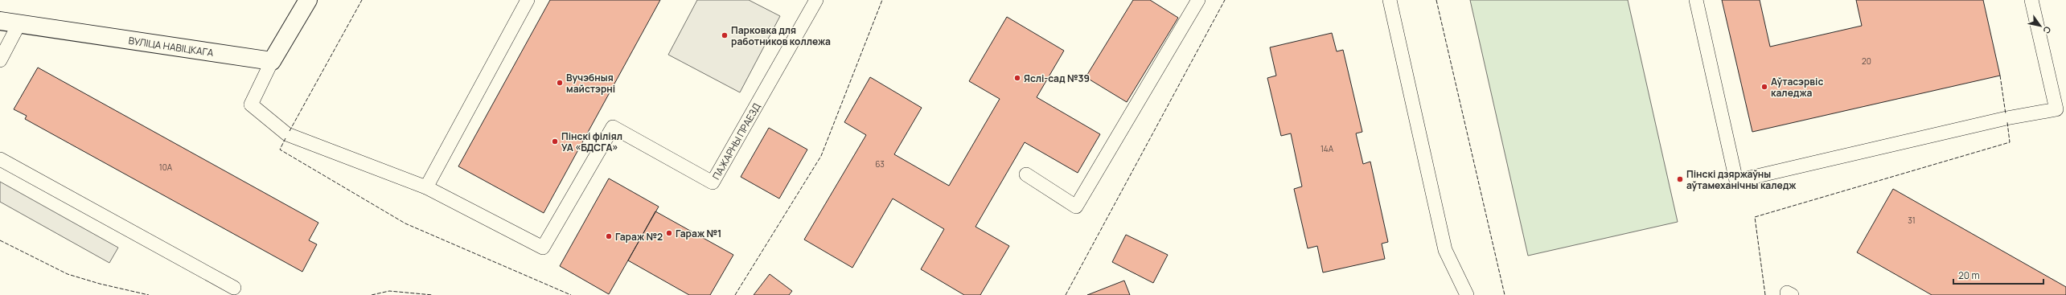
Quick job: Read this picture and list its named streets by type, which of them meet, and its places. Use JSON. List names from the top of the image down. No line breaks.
{"streets":{"street":["ВУЛІЦА НАВІЦКАГА"],"lane":["ПАЖАРНЫ ПРАЕЗД"]},"places":["Парковка для работников коллежа","Яслі-сад №39","Вучэбныя майстэрні","Аўтасэрвіс каледжа","Пінскі філіял УА «БДСГА»","Пінскі дзяржаўны аўтамеханічны каледж","Гараж №1","Гараж №2"],"house_numbers":["20","14А","63","10А","31"],"scale_bar":"20 m","north":"bottom right"}
